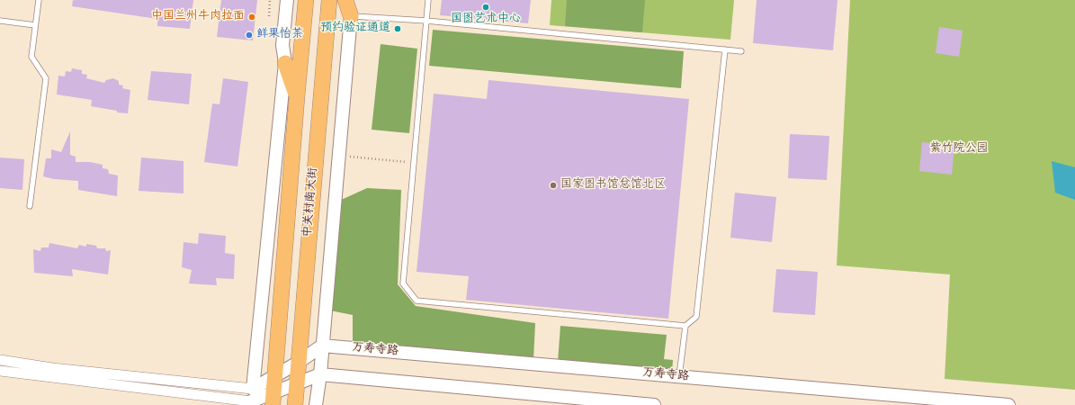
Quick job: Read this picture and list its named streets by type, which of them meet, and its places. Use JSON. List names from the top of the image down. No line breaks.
{"streets":{"main road":["中关村南大街"],"street":["万寿寺路"]},"crossings":[["中关村南大街","万寿寺路"]],"parks":["紫竹院公园"],"places":["国图艺术中心","中国兰州牛肉拉面","预约验证通道","鲜果怡茶","国家图书馆总馆北区"]}
